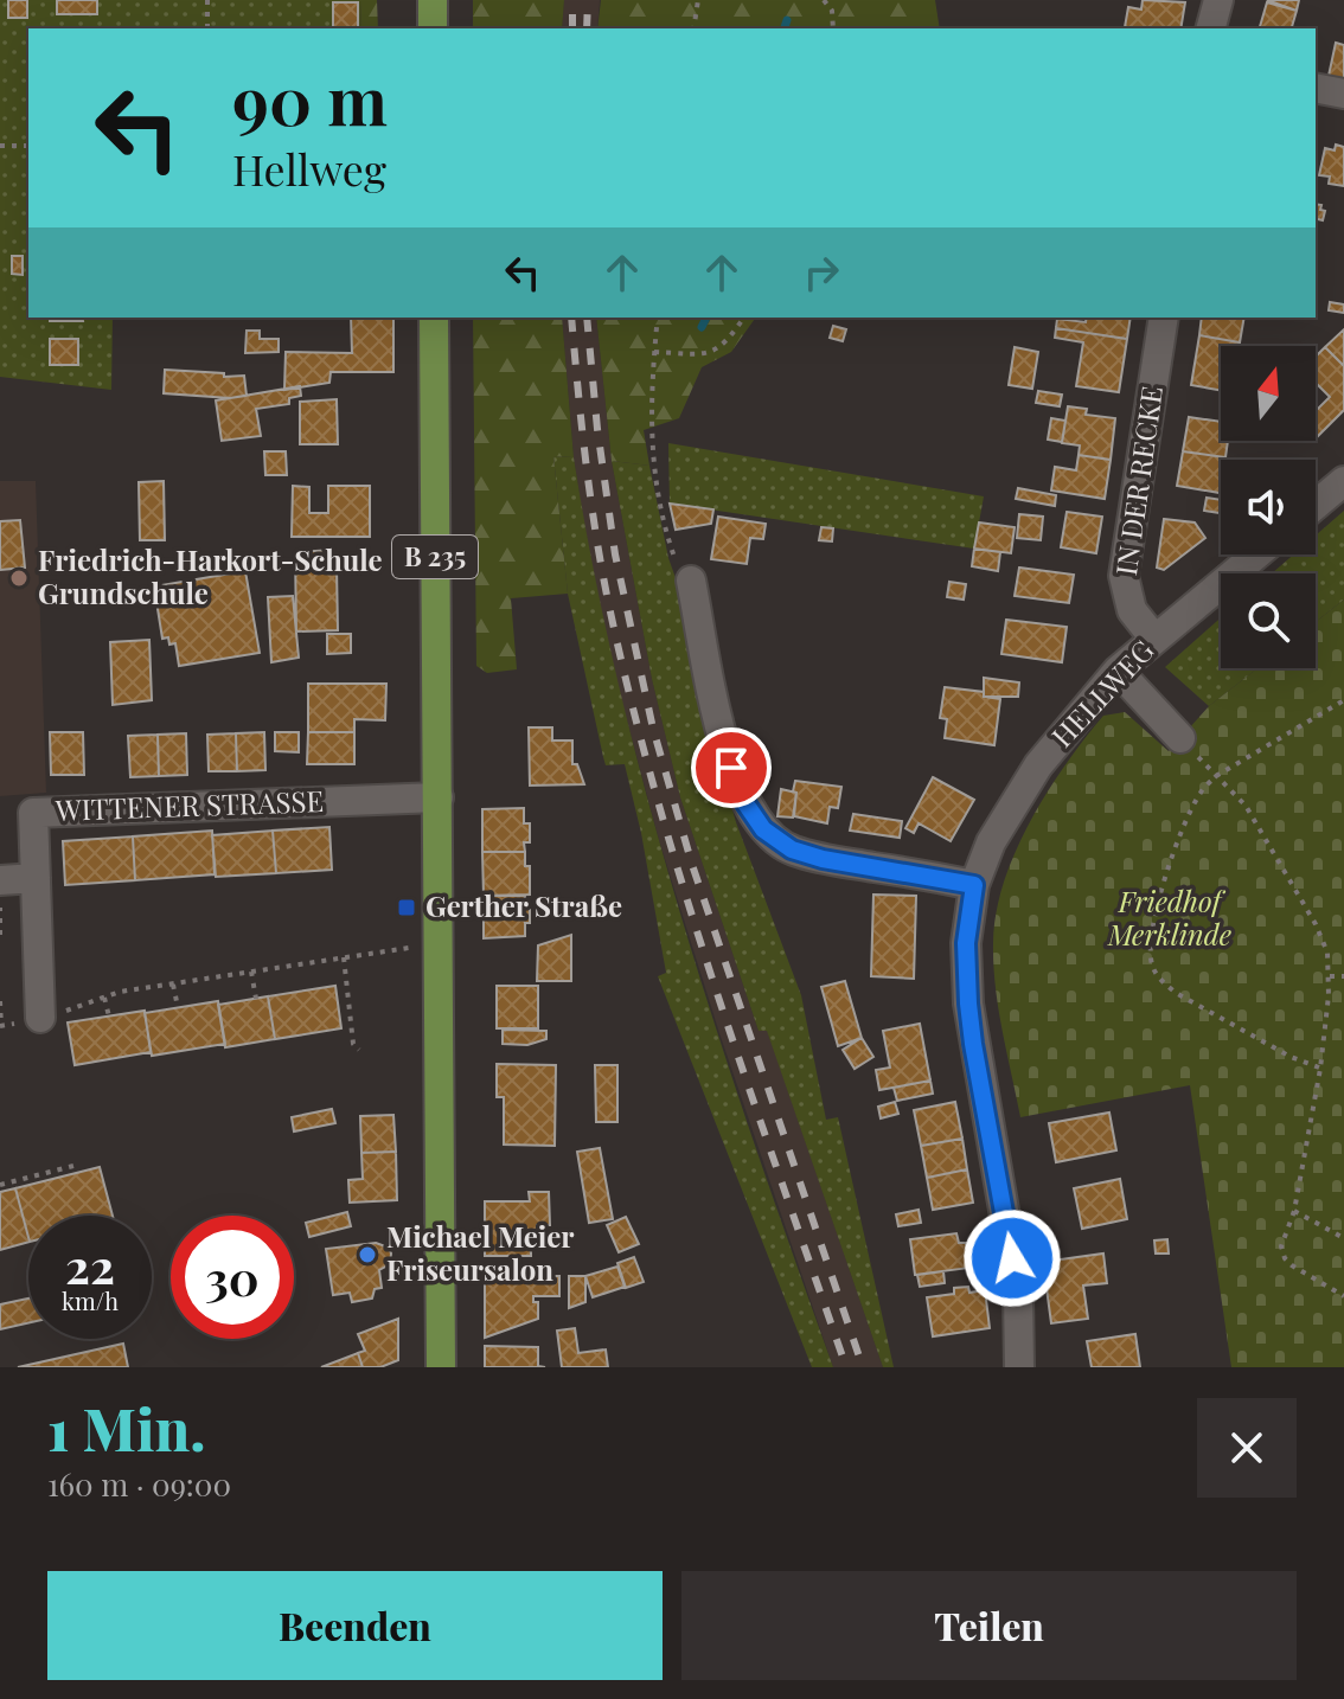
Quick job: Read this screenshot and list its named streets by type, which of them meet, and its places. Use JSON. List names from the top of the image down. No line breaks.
{"streets":{"main road":["B 235"],"street":["IN DER RECKE","HELLWEG","WITTENER STRASSE"]},"crossings":[["IN DER RECKE","HELLWEG"],["B 235","WITTENER STRASSE"]],"parks":["Friedhof Merklinde"],"places":{"other":["Friedrich-Harkort-Schule Grundschule","Michael Meier Friseursalon"],"transit":["Gerther Straße"]},"north":"top","page":{"turn":["90 m","Hellweg"],"speed":"22 km/h","limit":"30","heading":["1 Min.","160 m · 09:00"],"buttons":["Beenden","Teilen"]}}
